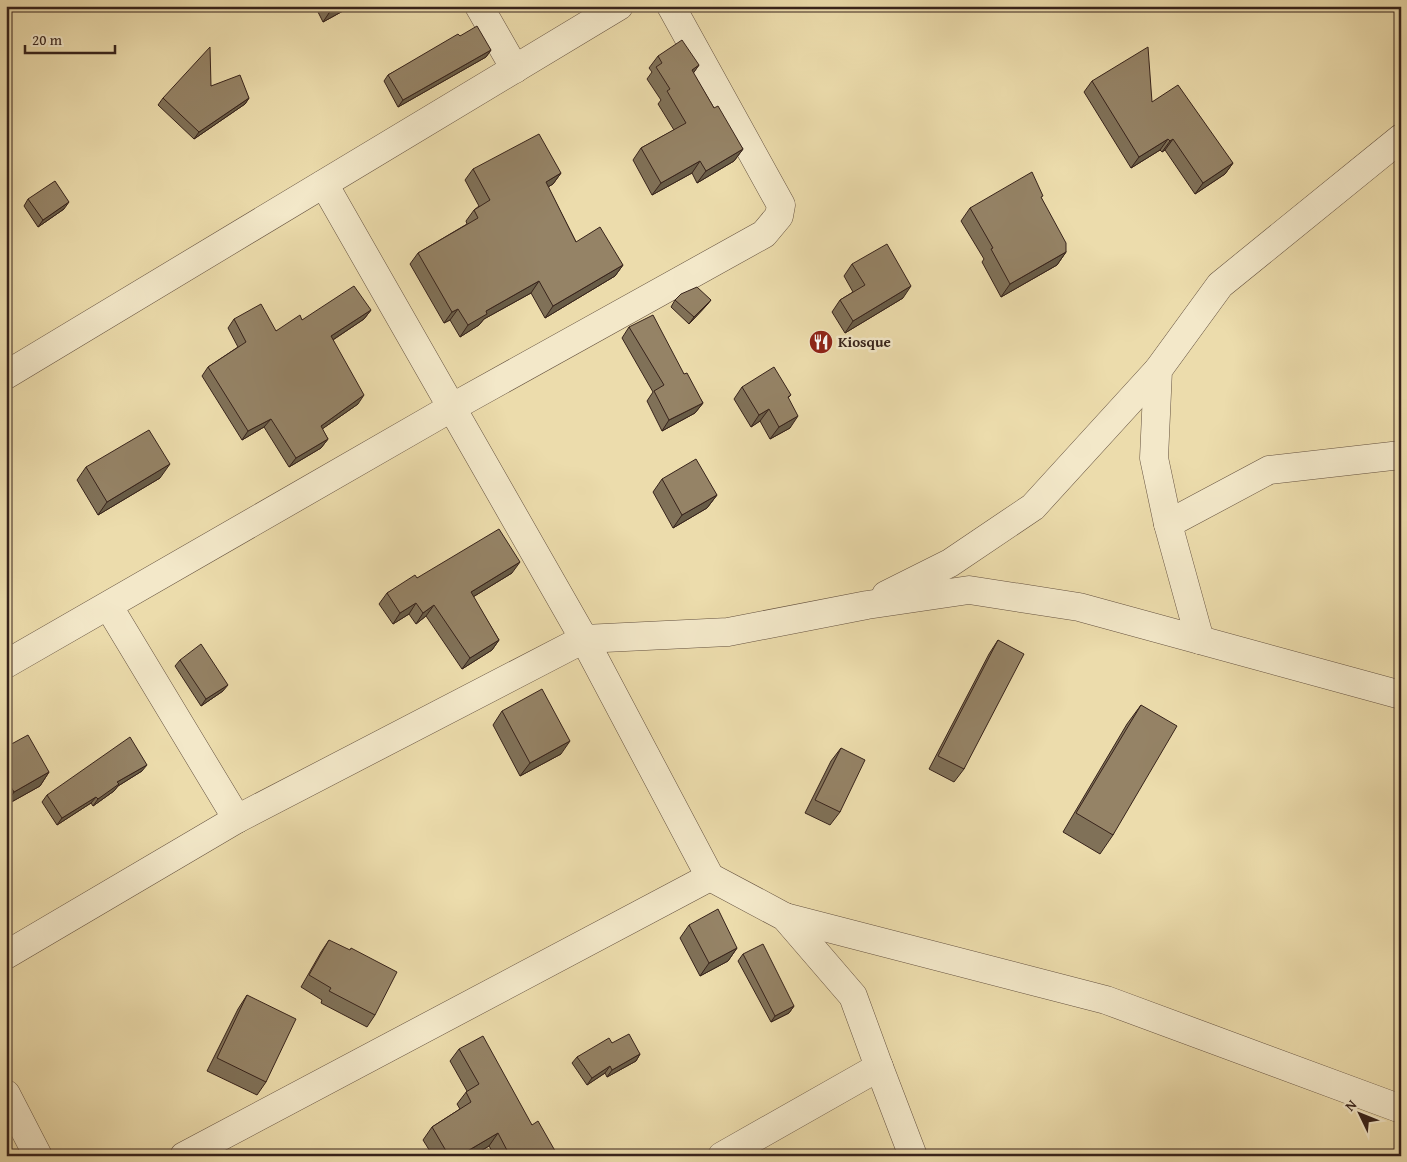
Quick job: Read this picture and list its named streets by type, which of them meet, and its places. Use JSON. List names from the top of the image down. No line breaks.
{"places":{"restaurant":["Kiosque"]},"scale_bar":"20 m","north":"top left"}
